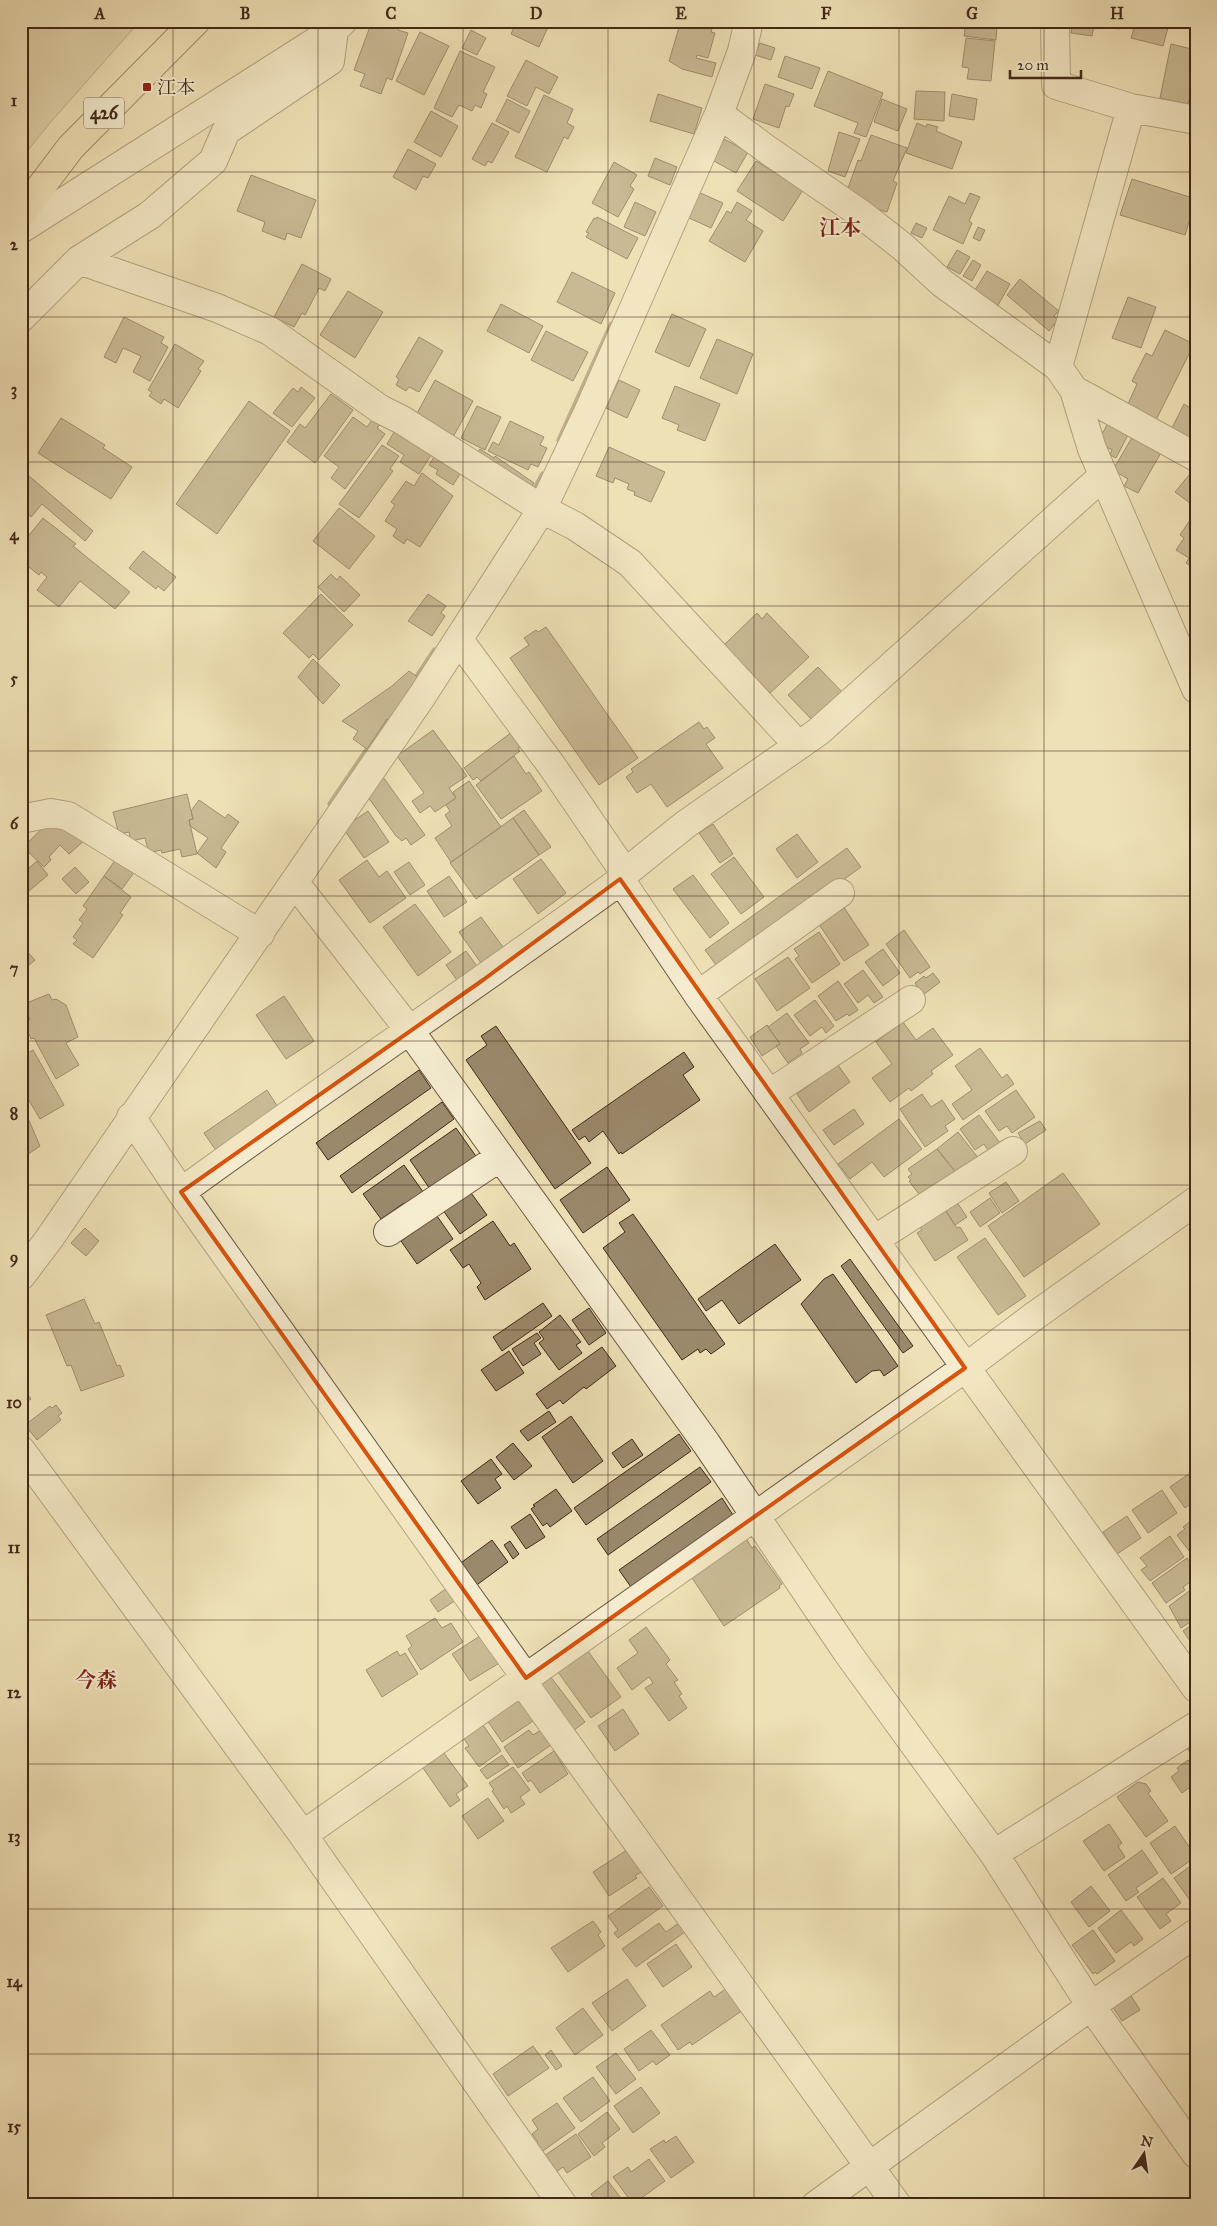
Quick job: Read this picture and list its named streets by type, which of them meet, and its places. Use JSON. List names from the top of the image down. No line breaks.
{"streets":{"highway":["426"]},"districts":["江本","今森"],"places":{"transit":["江本"]},"scale_bar":"20 m","north":"top","grid":{"columns":["A","B","C","D","E","F","G","H"],"rows":["1","2","3","4","5","6","7","8","9","10","11","12","13","14","15"]}}
